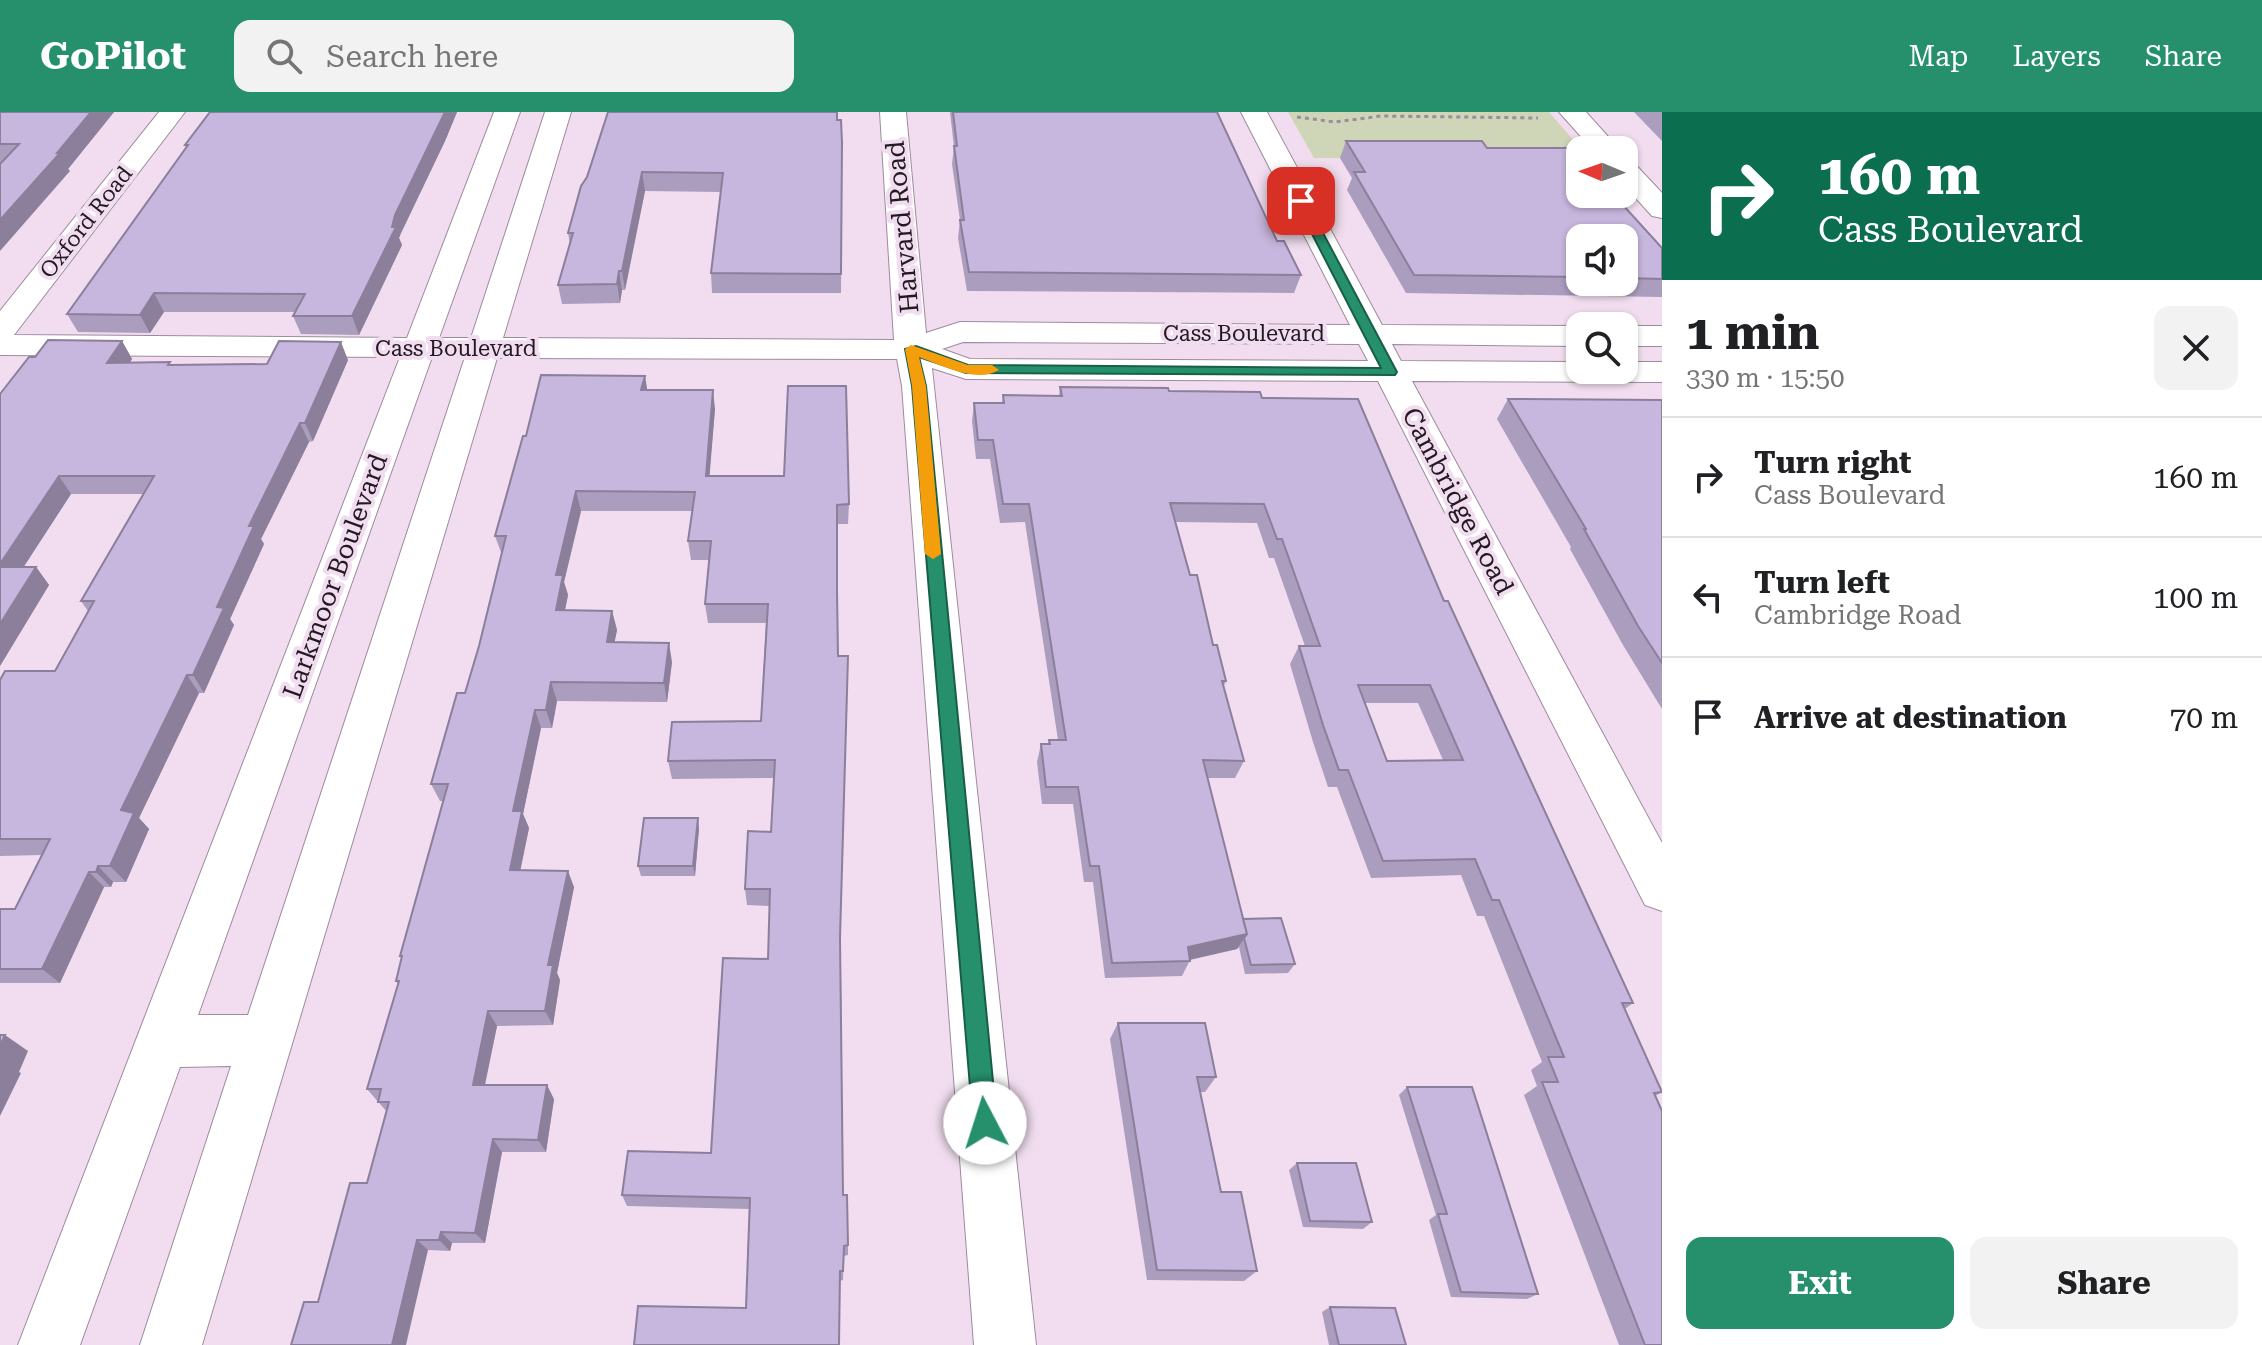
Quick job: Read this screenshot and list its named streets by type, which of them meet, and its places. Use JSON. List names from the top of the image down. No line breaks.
{"streets":{"street":["Oxford Road","Harvard Road","Cass Boulevard","Cambridge Road","Larkmoor Boulevard"]},"crossings":[["Harvard Road","Cass Boulevard"],["Cass Boulevard","Cambridge Road"],["Cass Boulevard","Larkmoor Boulevard"]],"north":"left","page":{"header":"GoPilot","search":"Search here","nav":["Map","Layers","Share"],"turn":["160 m","Cass Boulevard"],"heading":["1 min","330 m · 15:50"],"list":[{"name":"Turn right","note":"Cass Boulevard","value":"160 m"},{"name":"Turn left","note":"Cambridge Road","value":"100 m"},{"name":"Arrive at destination","value":"70 m"}],"buttons":["Exit","Share"]}}
